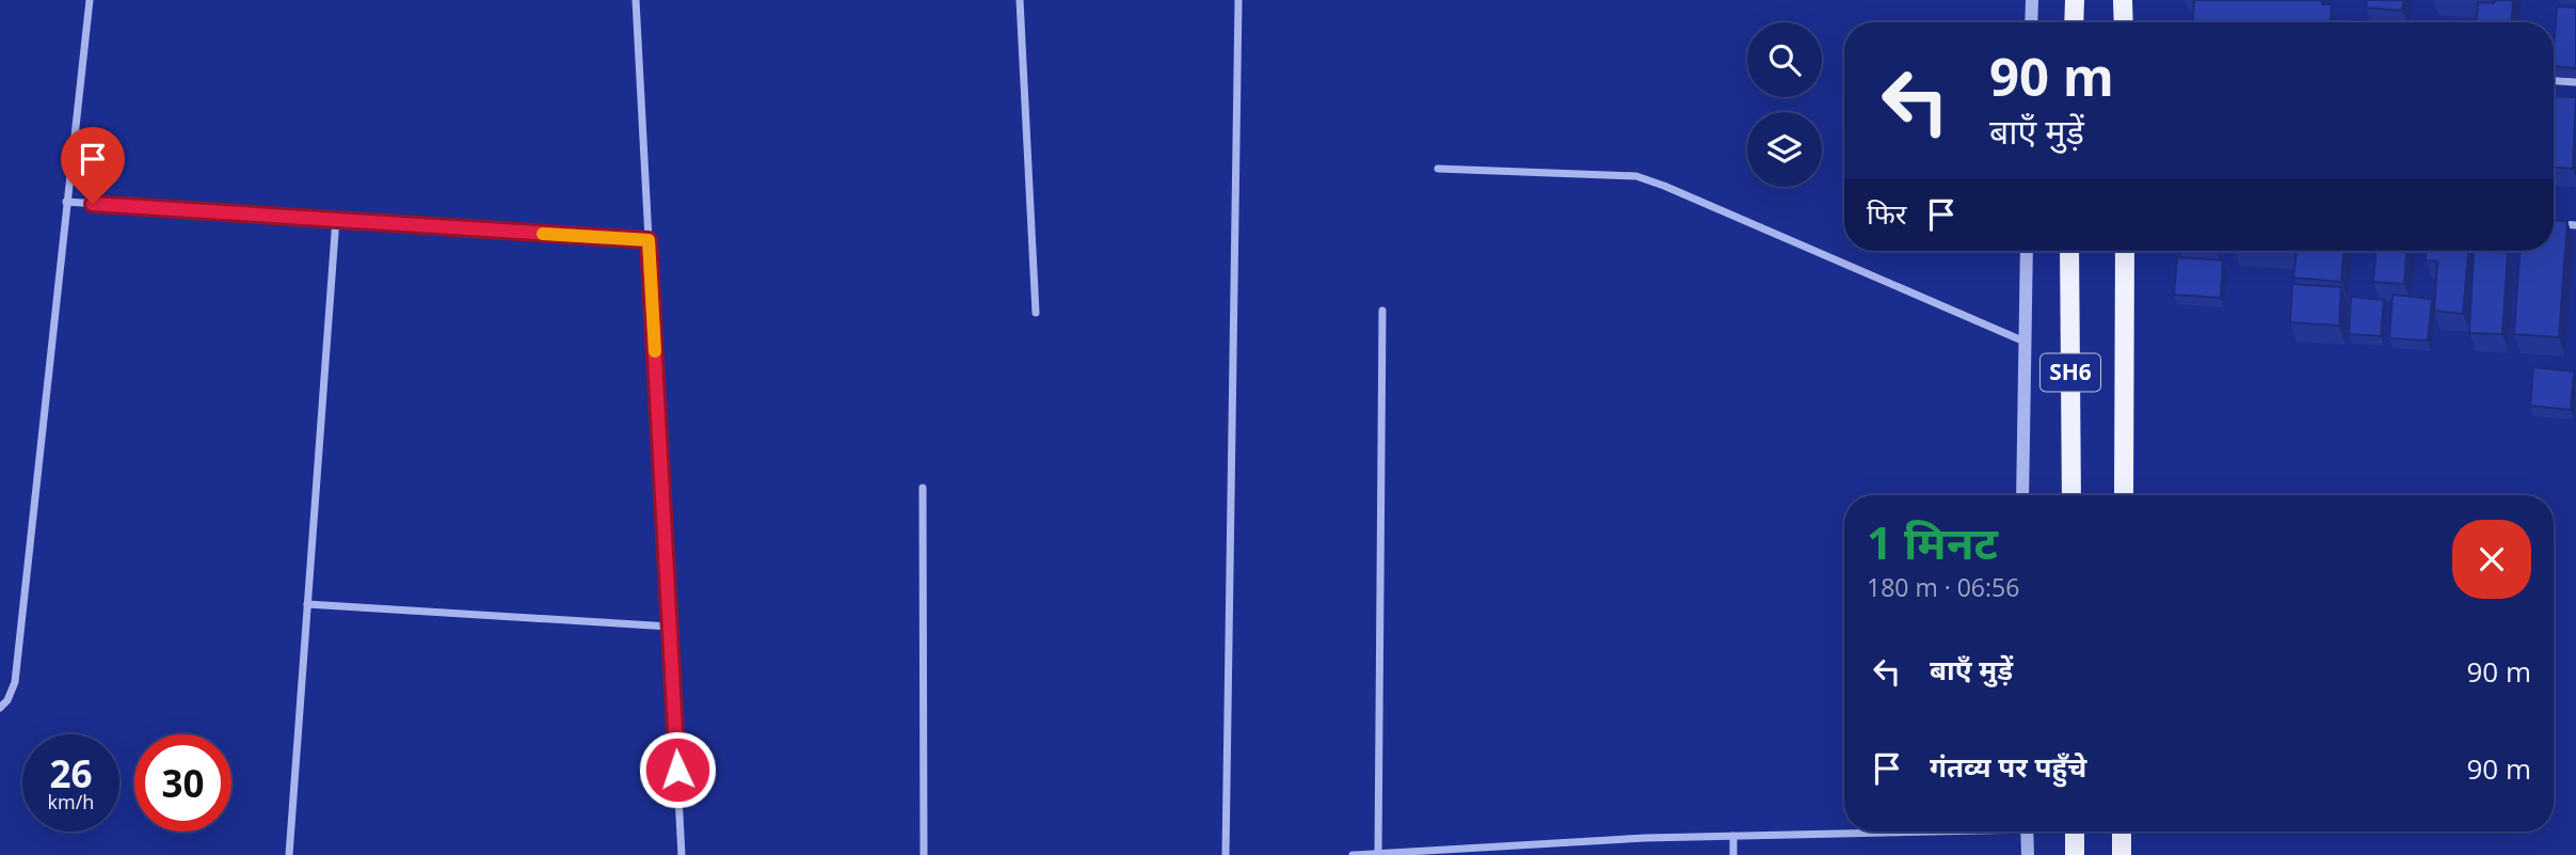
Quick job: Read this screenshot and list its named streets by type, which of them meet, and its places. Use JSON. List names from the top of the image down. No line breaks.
{"streets":{"main road":["SH6"]},"page":{"turn":["90 m","बाएँ मुड़ें"],"then":"फिर","heading":["1 मिनट","180 m · 06:56"],"list":[{"name":"बाएँ मुड़ें","value":"90 m"},{"name":"गंतव्य पर पहुँचे","value":"90 m"}],"speed":"26 km/h","limit":"30"}}
